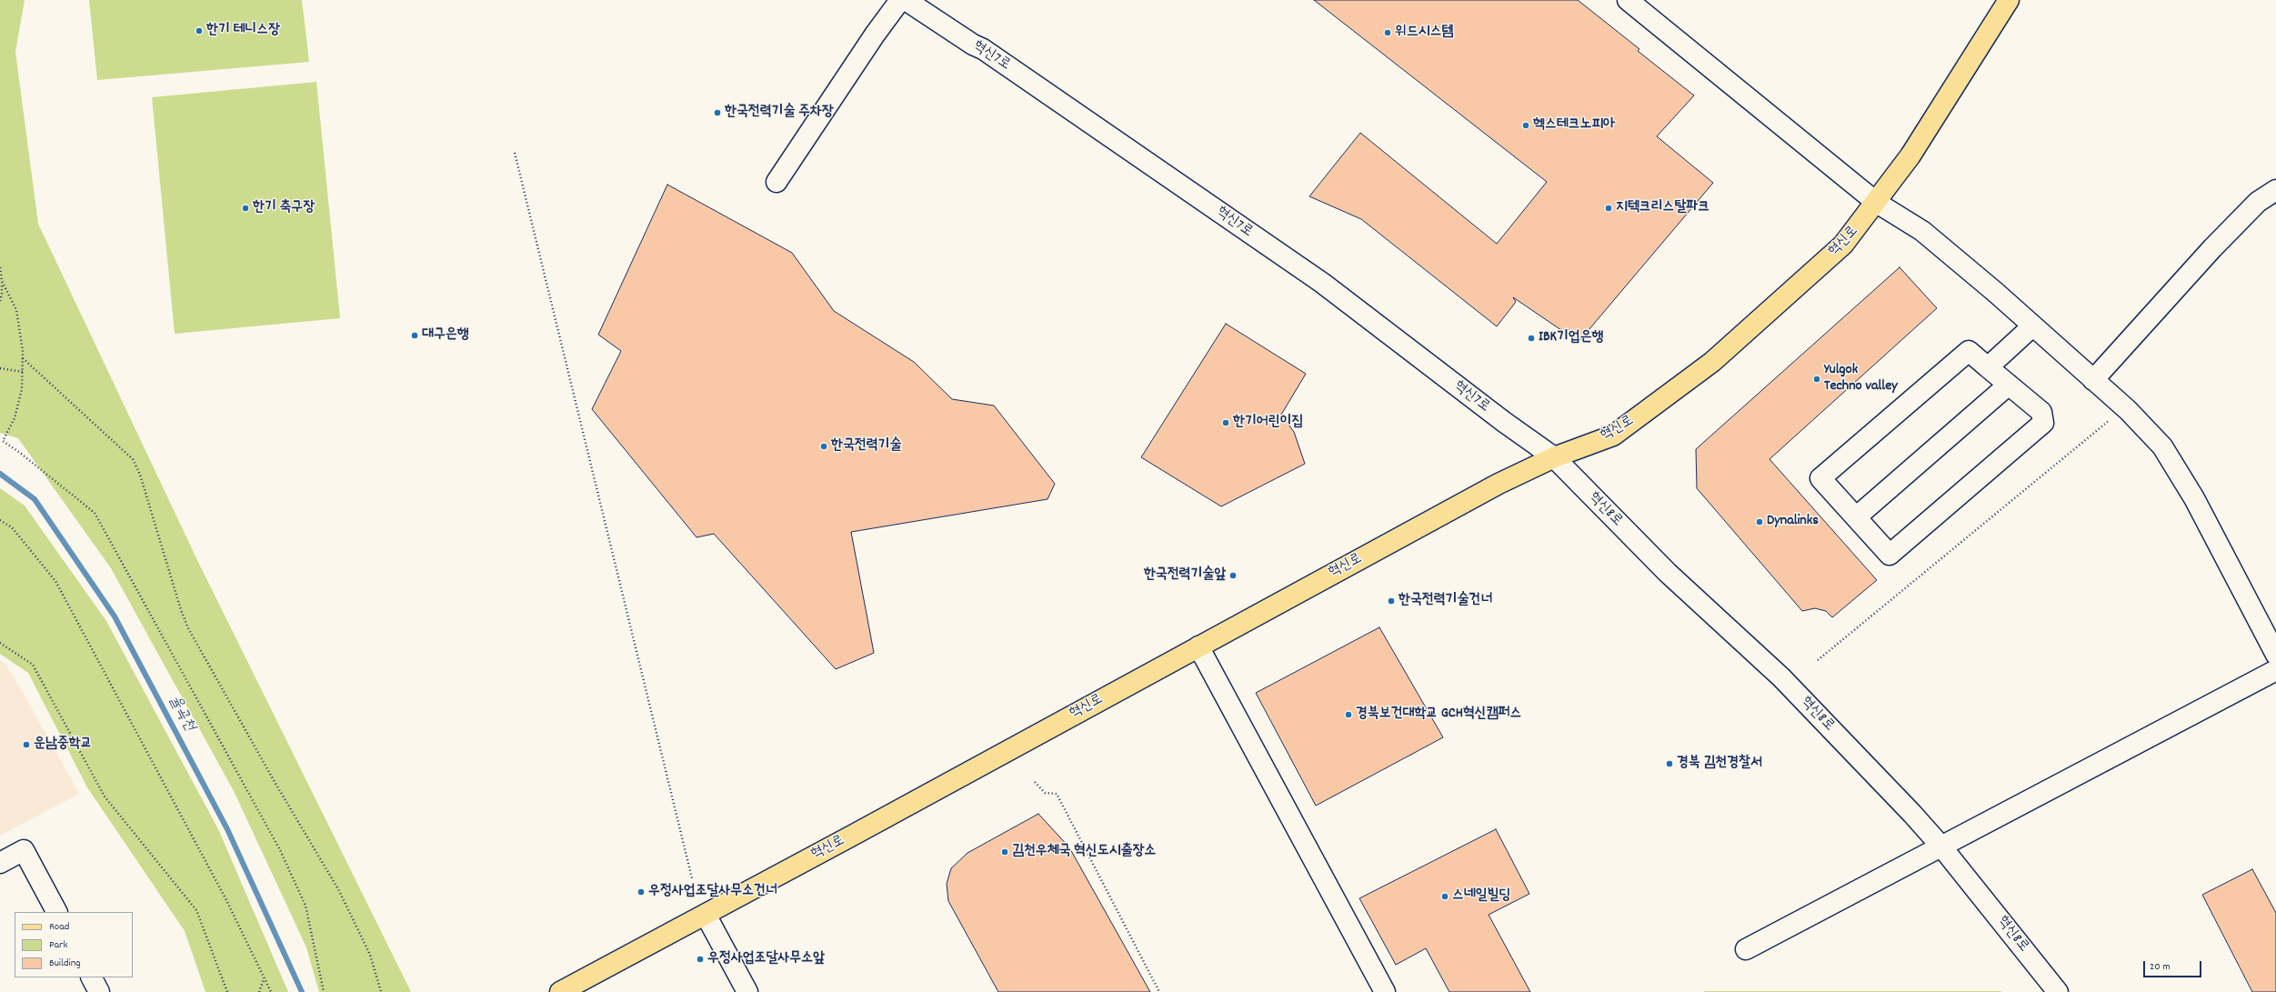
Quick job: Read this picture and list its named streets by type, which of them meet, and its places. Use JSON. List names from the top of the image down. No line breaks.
{"streets":{"main road":["혁신로"],"street":["혁신7로","혁신8로"]},"crossings":[["혁신7로","혁신로"],["혁신7로","혁신8로"],["혁신로","혁신8로"]],"water":["율곡천"],"places":["한기 테니스장","위드시스템","한국전력기술 주차장","헥스테크노피아","한기 축구장","지텍크리스탈파크","대구은행","IBK기업은행","Yulgok Techno valley","한기어린이집","한국전력기술","Dynalinks","한국전력기술앞","한국전력기술건너","경북보건대학교 GCH혁신캠퍼스","운남중학교","경북 김천경찰서","김천우체국 혁신도시출장소","우정사업조달사무소건너","스네일빌딩","우정사업조달사무소앞"],"legend":["Road","Park","Building"],"scale_bar":"20 m"}
